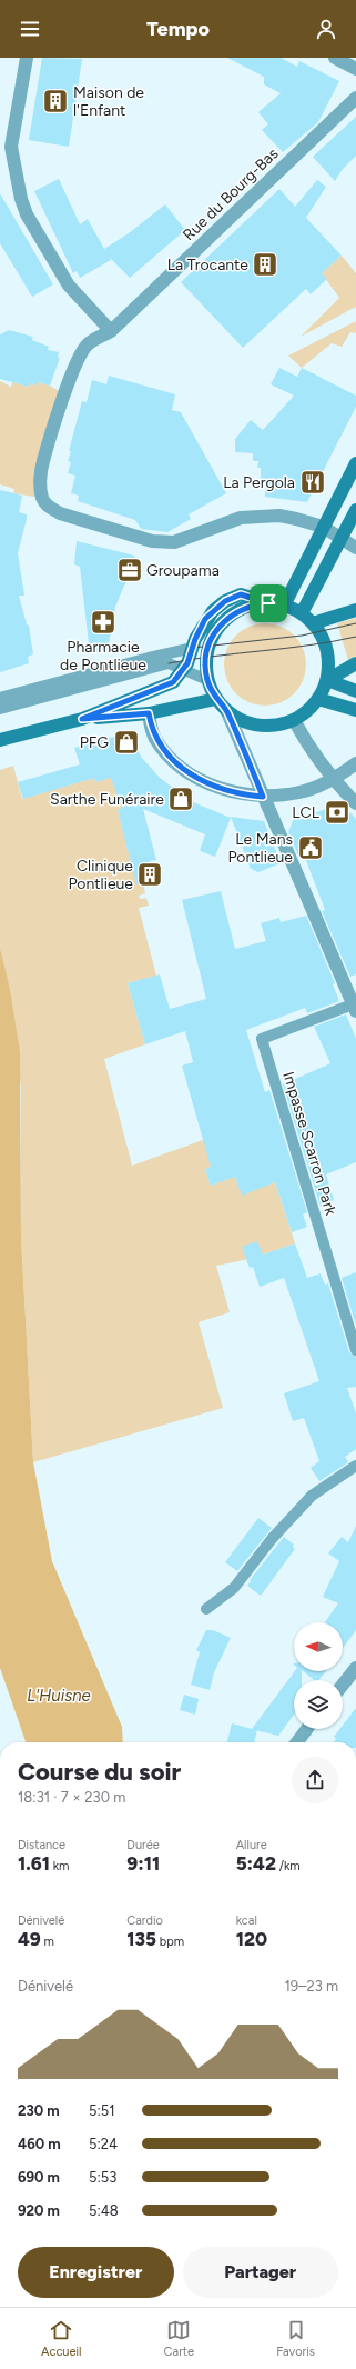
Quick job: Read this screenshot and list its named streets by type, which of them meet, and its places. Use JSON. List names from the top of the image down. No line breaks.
{"streets":{"street":["Rue du Bourg-Bas"],"lane":["Impasse Scarron Park"]},"water":["L'Huisne"],"places":{"building":["Maison de l'Enfant","La Trocante","Clinique Pontlieue"],"restaurant":["La Pergola"],"office":["Groupama"],"pharmacy":["Pharmacie de Pontlieue"],"shop":["PFG","Sarthe Funéraire"],"bank":["LCL"],"public building":["Le Mans Pontlieue"]},"north":"left","page":{"header":"Tempo","heading":["Course du soir","18:31 · 7 × 230 m"],"stats":[["Distance","1.61 km"],["Durée","9:11"],["Allure","5:42 /km"],["Dénivelé","49 m"],["Cardio","135 bpm"],["kcal","120"]],"chart":["Dénivelé","19–23 m"],"list":[{"name":"230 m","note":"5:51"},{"name":"460 m","note":"5:24"},{"name":"690 m","note":"5:53"},{"name":"920 m","note":"5:48"}],"buttons":["Enregistrer","Partager"],"tabs":["Accueil","Carte","Favoris"]}}
